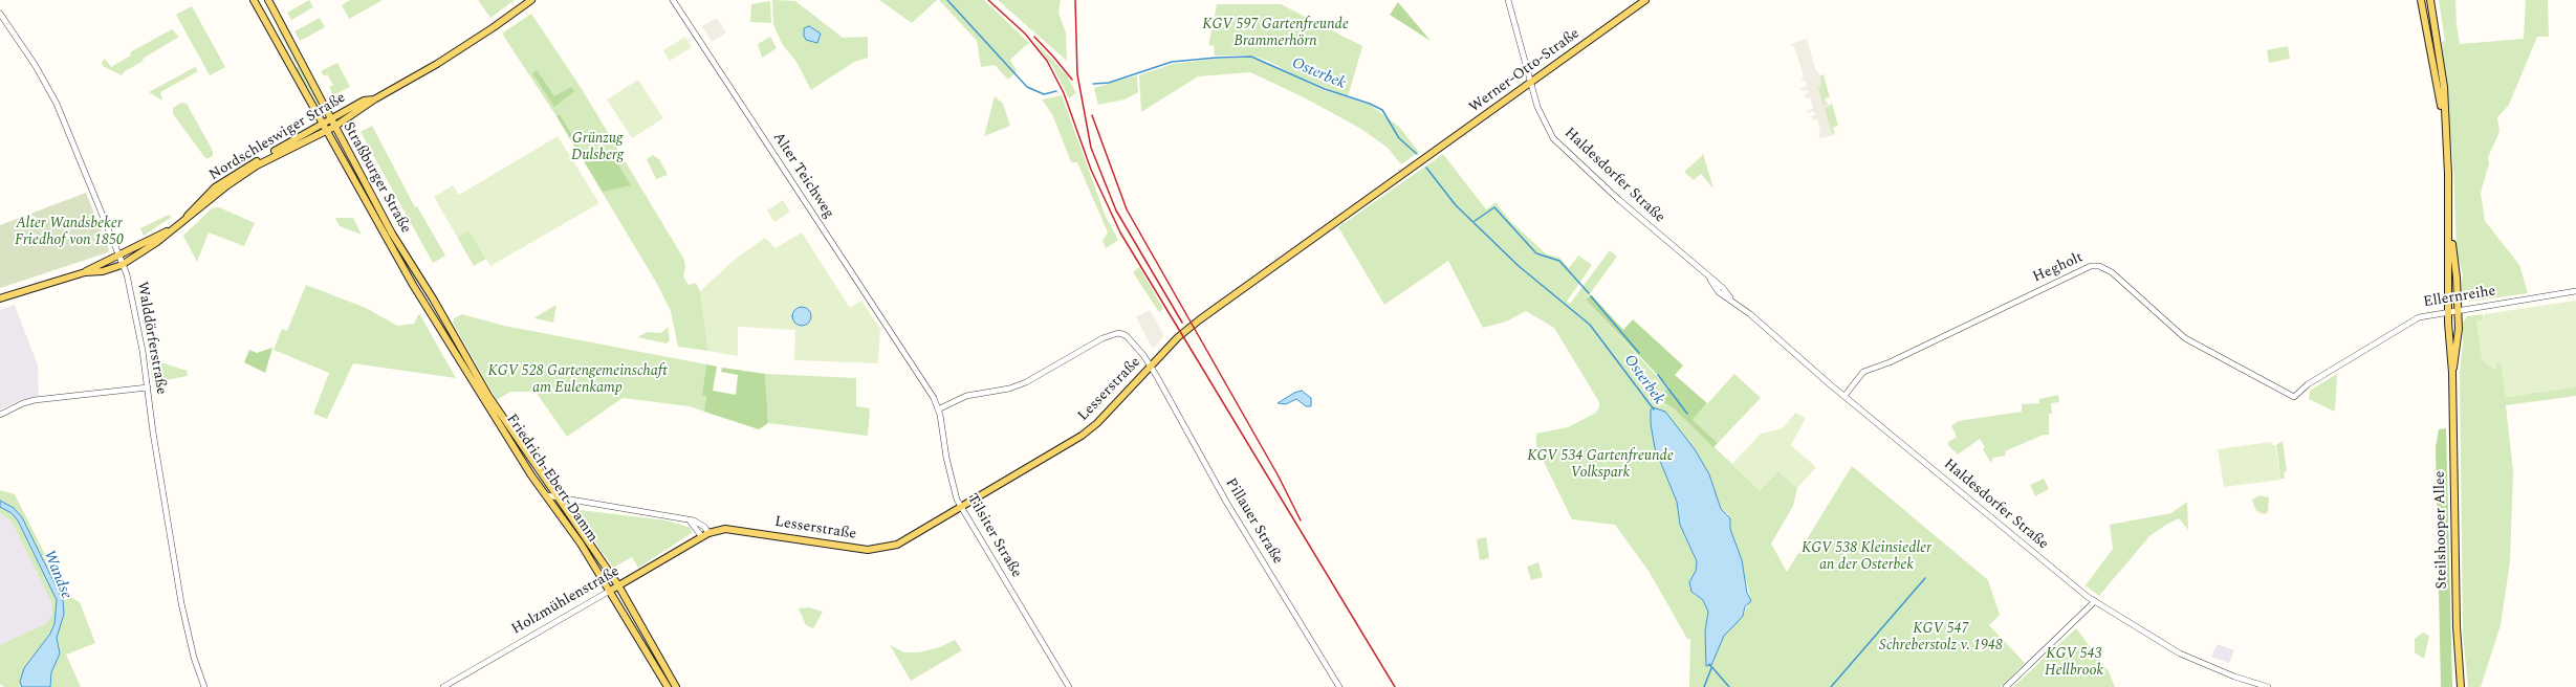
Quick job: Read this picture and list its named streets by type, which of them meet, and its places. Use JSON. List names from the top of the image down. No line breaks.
{"streets":{"main road":["Werner-Otto-Straße","Nordschleswiger Straße","Straßburger Straße","Lesserstraße","Friedrich-Ebert-Damm","Steilshooper Allee","Holzmühlenstraße"],"street":["Alter Teichweg","Haldesdorfer Straße","Hegholt","Ellernreihe","Walddörferstraße","Pillauer Straße","Tilsiter Straße"]},"crossings":[["Werner-Otto-Straße","Haldesdorfer Straße"],["Werner-Otto-Straße","Lesserstraße"],["Nordschleswiger Straße","Straßburger Straße"],["Nordschleswiger Straße","Walddörferstraße"],["Alter Teichweg","Tilsiter Straße"],["Haldesdorfer Straße","Hegholt"],["Straßburger Straße","Friedrich-Ebert-Damm"],["Hegholt","Ellernreihe"],["Ellernreihe","Steilshooper Allee"],["Lesserstraße","Pillauer Straße"],["Lesserstraße","Tilsiter Straße"],["Lesserstraße","Holzmühlenstraße"],["Friedrich-Ebert-Damm","Holzmühlenstraße"],["Pillauer Straße","Tilsiter Straße"]],"water":["Osterbek","Wandse"],"parks":["KGV 597 Gartenfreunde Brammerhörn","Grünzug Dulsberg","Alter Wandsbeker Friedhof von 1850","KGV 528 Gartengemeinschaft am Eulenkamp","KGV 534 Gartenfreunde Volkspark","KGV 538 Kleinsiedler an der Osterbek","KGV 547 Schreberstolz v. 1948","KGV 543 Hellbrook"]}
